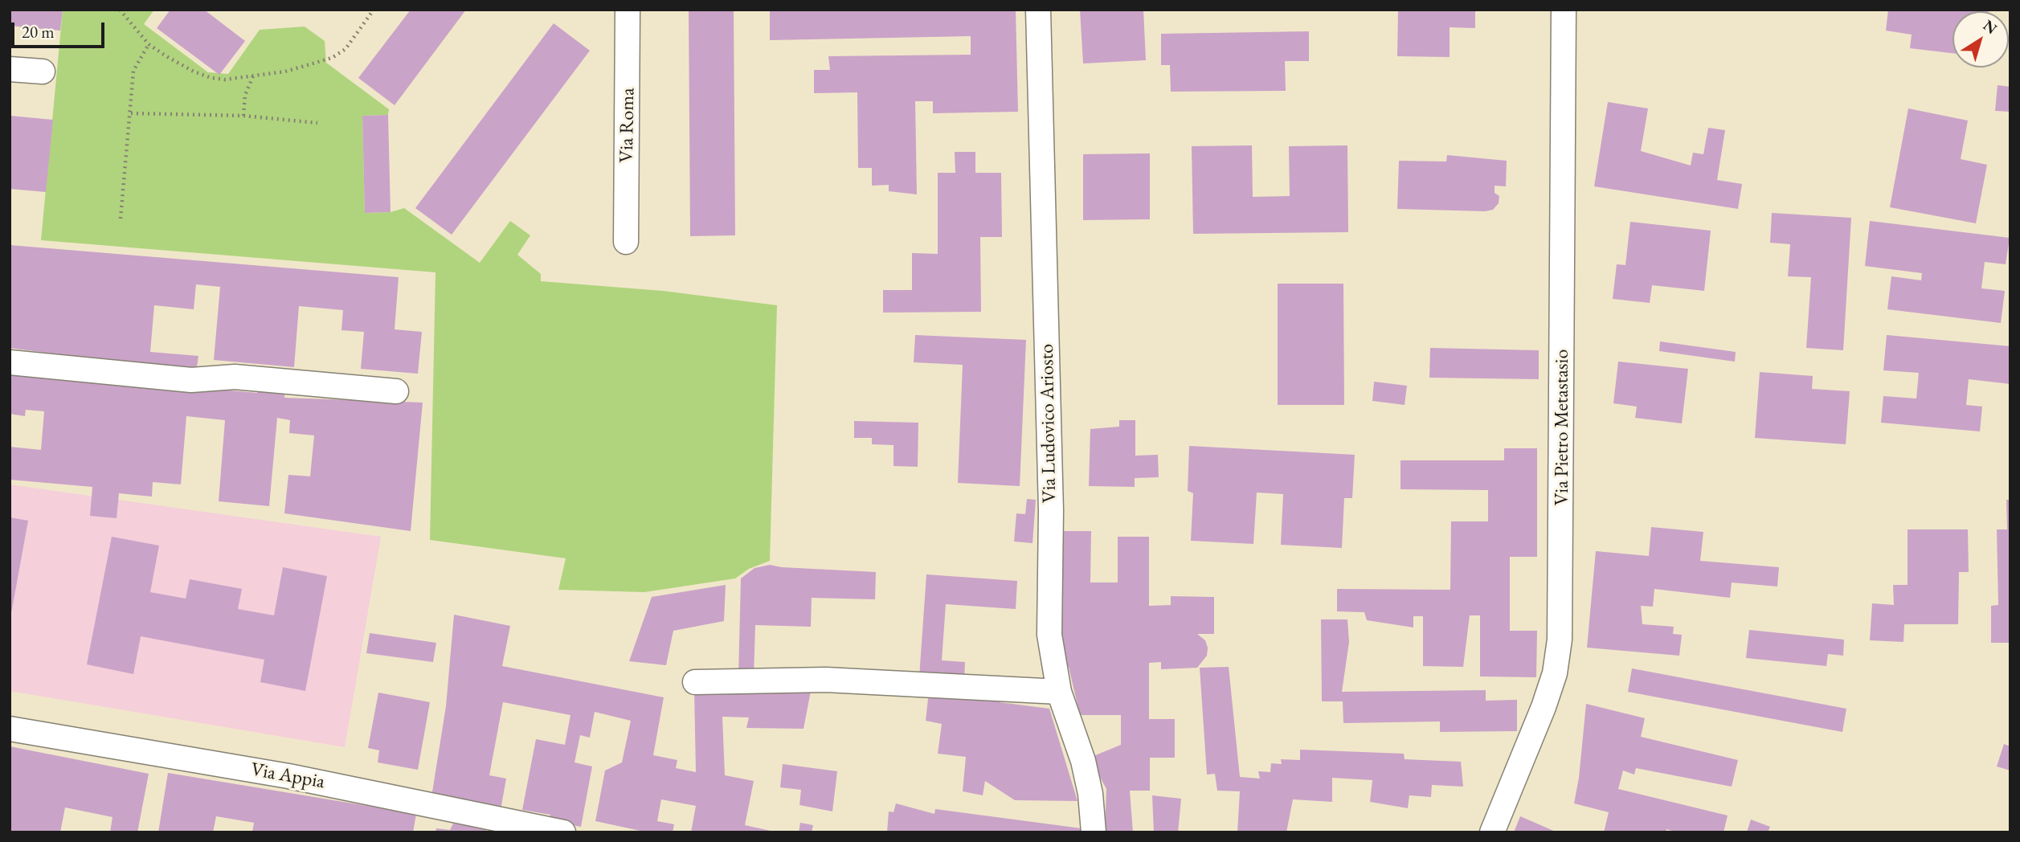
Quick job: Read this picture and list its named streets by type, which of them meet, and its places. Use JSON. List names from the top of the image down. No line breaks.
{"streets":{"street":["Via Roma","Via Ludovico Ariosto","Via Pietro Metastasio","Via Appia"]},"scale_bar":"20 m","north":"top right"}
